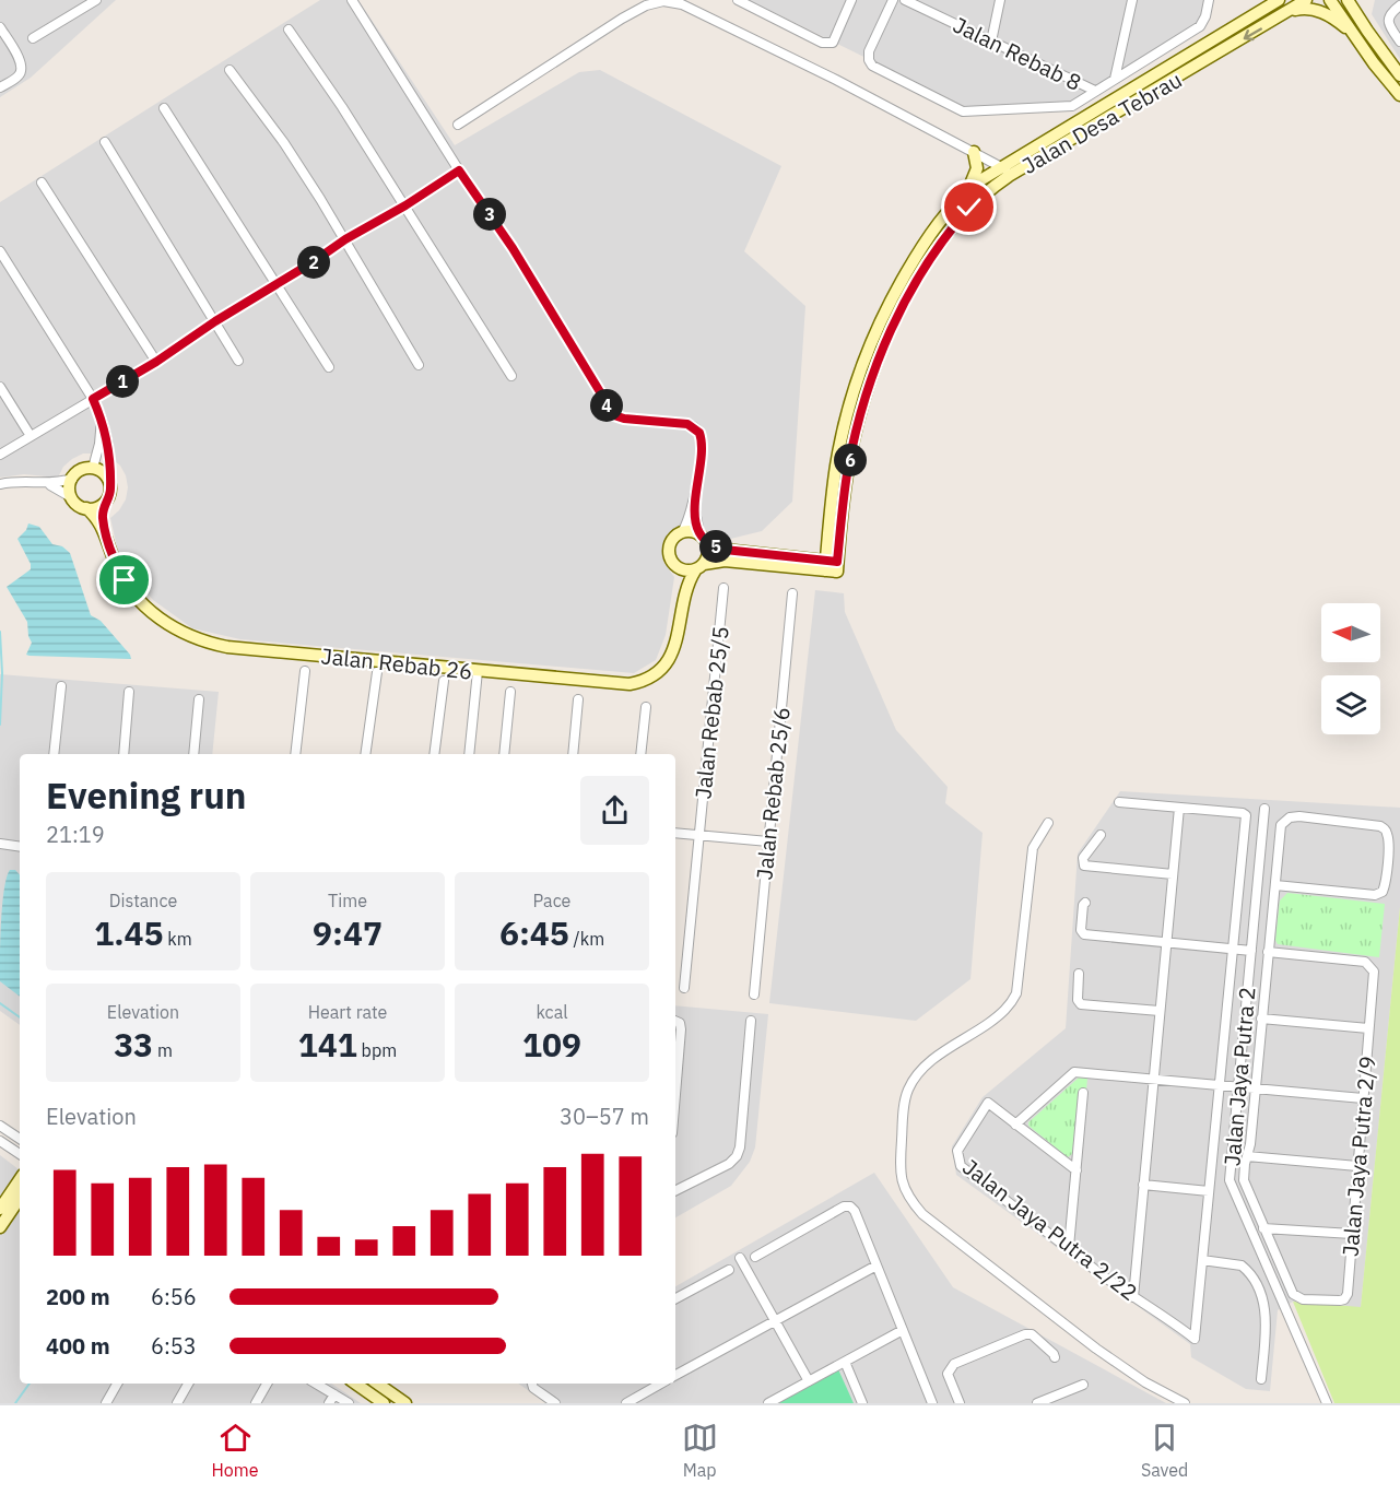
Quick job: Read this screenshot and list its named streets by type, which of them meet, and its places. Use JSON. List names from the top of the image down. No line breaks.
{"streets":{"street":["Jalan Rebab 8","Jalan Desa Tebrau","Jalan Rebab 26","Jalan Rebab 25/5","Jalan Rebab 25/6","Jalan Jaya Putra 2","Jalan Jaya Putra 2/9","Jalan Jaya Putra 2/22"]},"north":"left","page":{"pins":["3","2","1","4","6","5"],"heading":["Evening run","21:19"],"stats":[["Distance","1.45 km"],["Time","9:47"],["Pace","6:45 /km"],["Elevation","33 m"],["Heart rate","141 bpm"],["kcal","109"]],"chart":["Elevation","30–57 m"],"list":[{"name":"200 m","note":"6:56"},{"name":"400 m","note":"6:53"}],"tabs":["Home","Map","Saved"]}}
